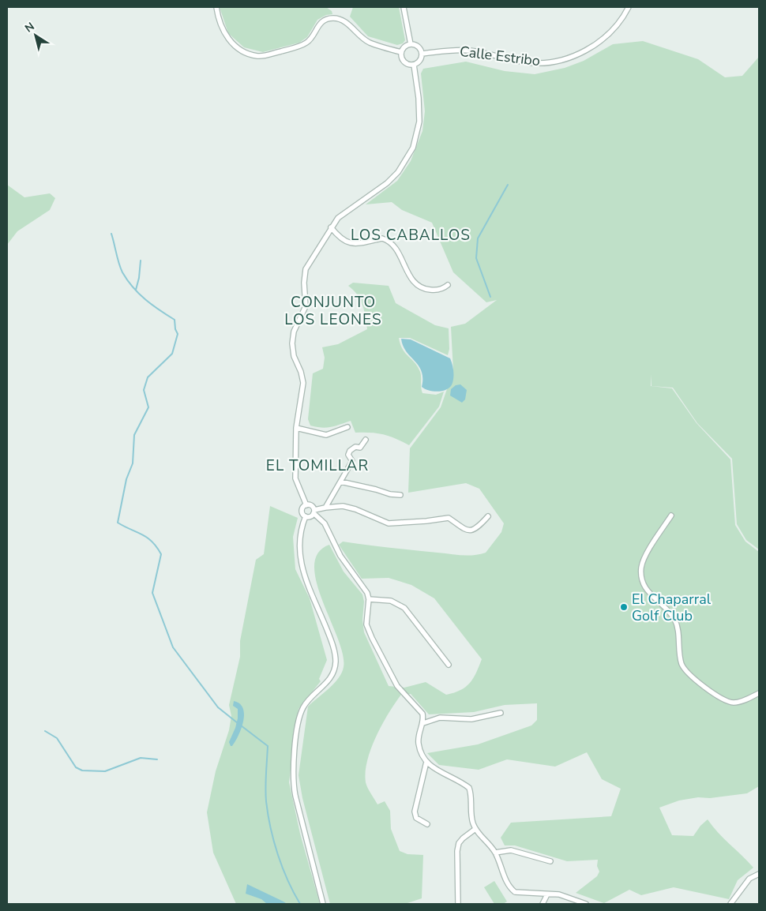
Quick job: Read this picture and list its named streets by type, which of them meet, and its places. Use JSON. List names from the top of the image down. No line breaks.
{"streets":{"street":["Calle Estribo"]},"districts":["LOS CABALLOS","CONJUNTO LOS LEONES","EL TOMILLAR"],"places":["El Chaparral Golf Club"],"north":"top left"}
